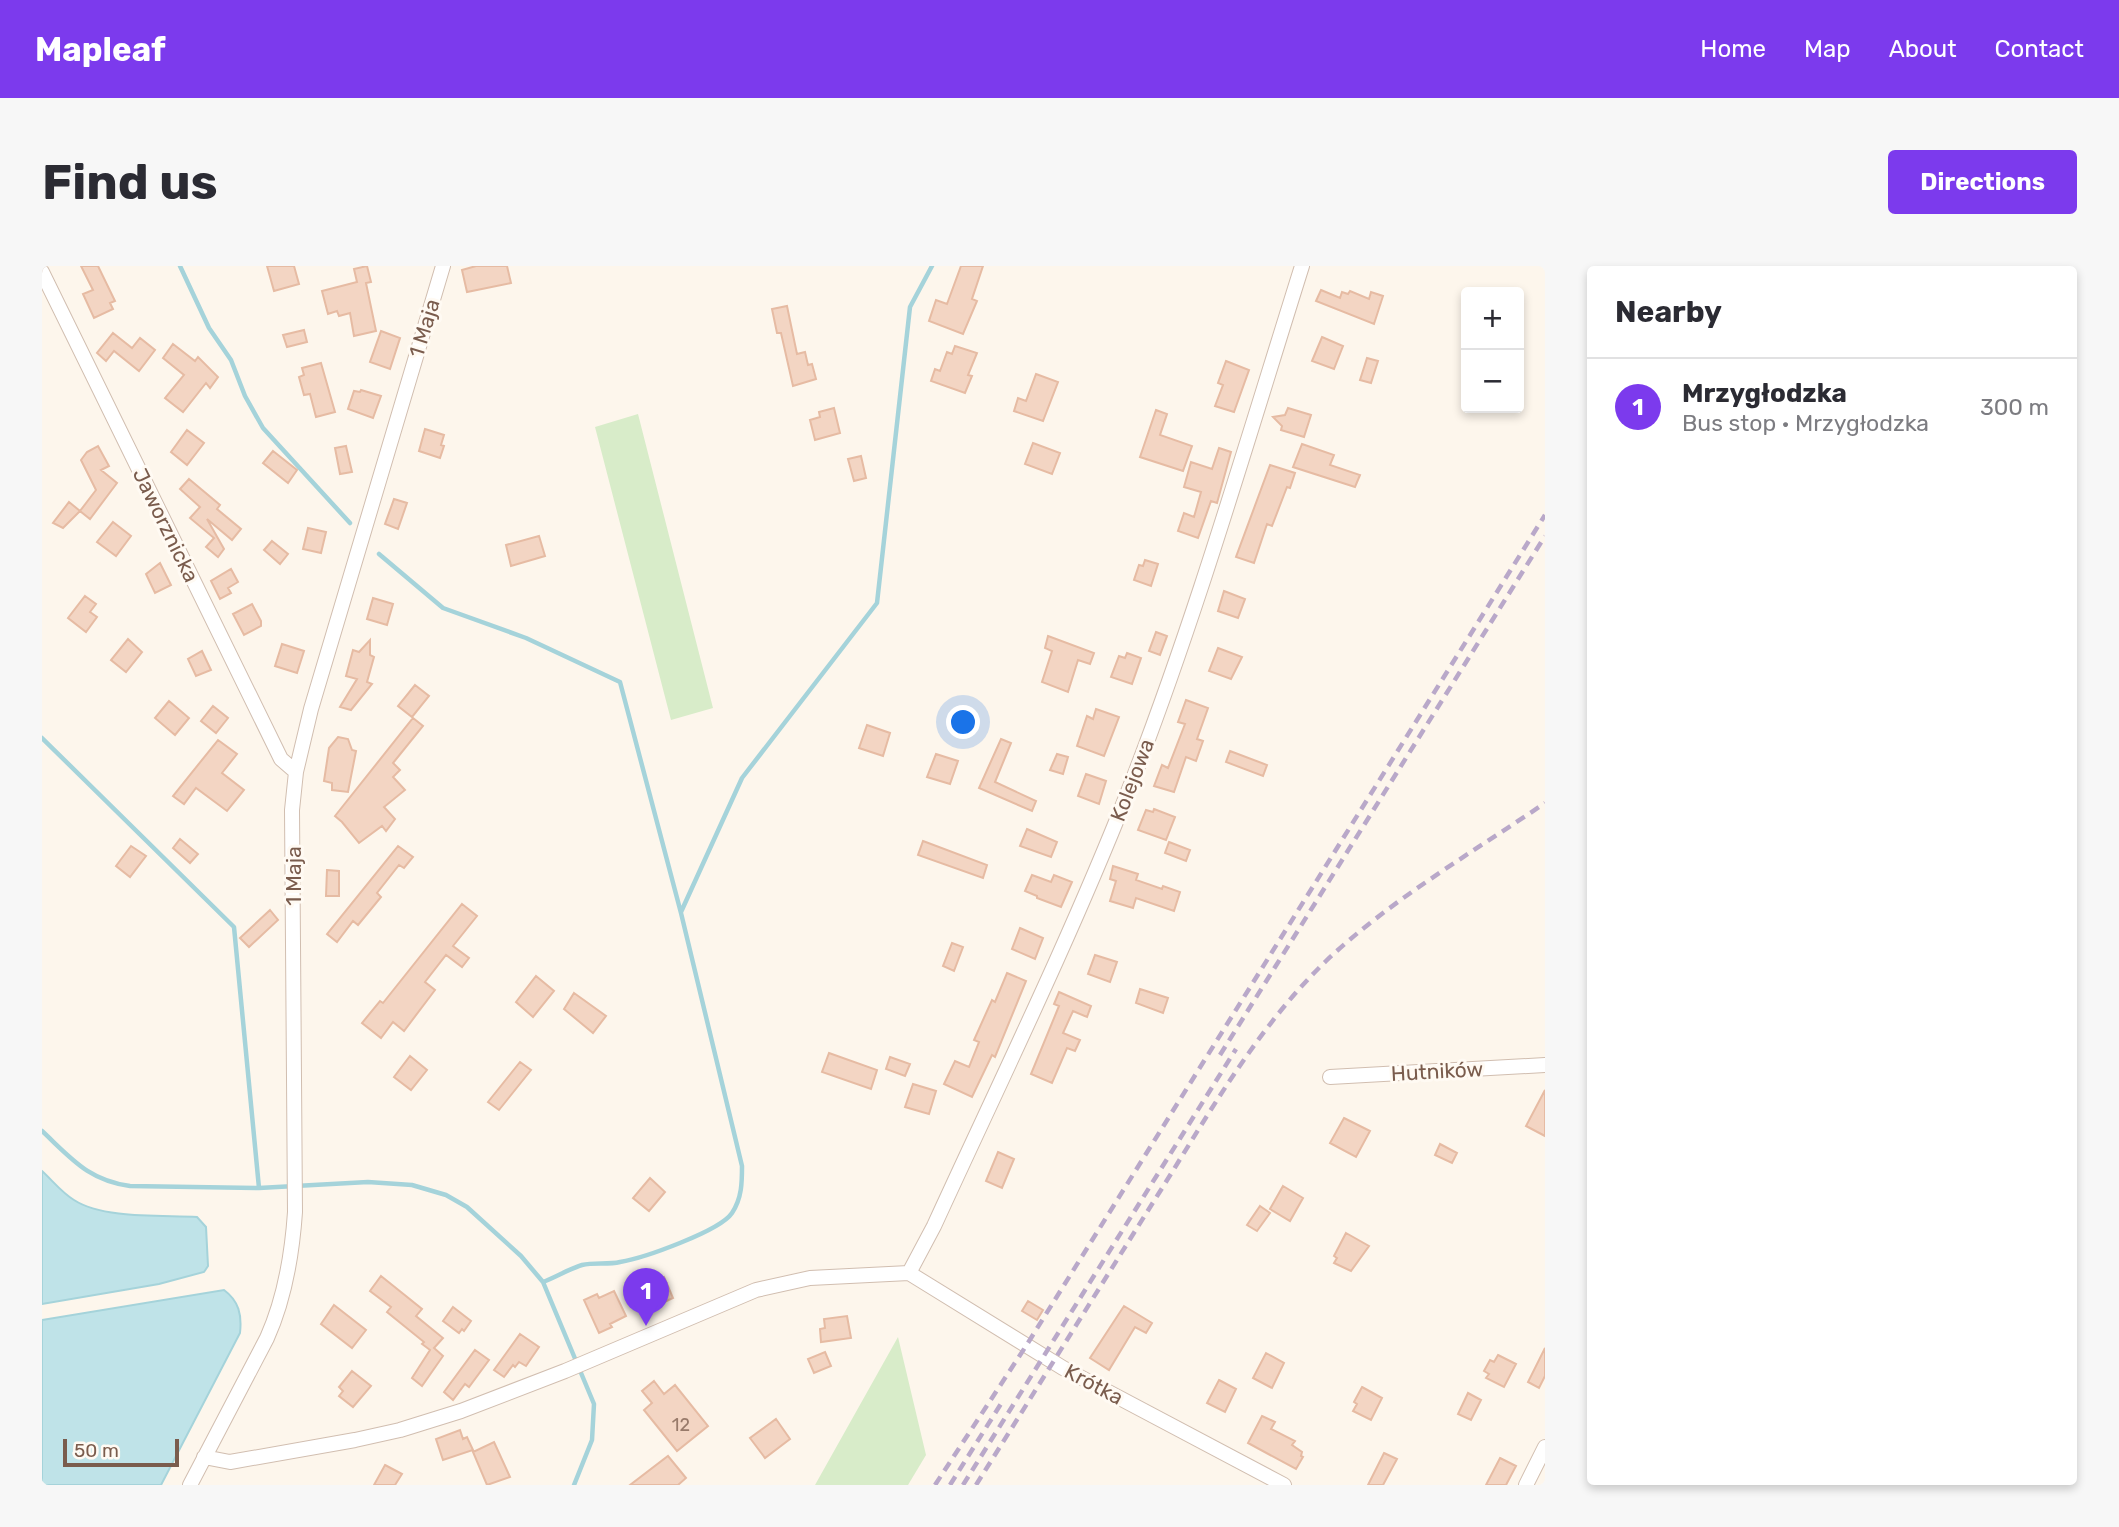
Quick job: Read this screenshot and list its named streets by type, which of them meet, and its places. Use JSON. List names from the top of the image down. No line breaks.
{"streets":{"street":["1 Maja","Jaworznicka","Kolejowa","Hutników","Krótka"]},"crossings":[["1 Maja","Jaworznicka"],["Kolejowa","Krótka"]],"house_numbers":["12"],"scale_bar":"50 m","page":{"header":"Mapleaf","nav":["Home","Map","About","Contact"],"buttons":"Directions","title":"Find us","heading":"Nearby","map_buttons":["+","−"],"list":[{"mark":"1","name":"Mrzygłodzka","note":"Bus stop · Mrzygłodzka","value":"300 m"}],"pins":"1","scale":"50 m"}}
